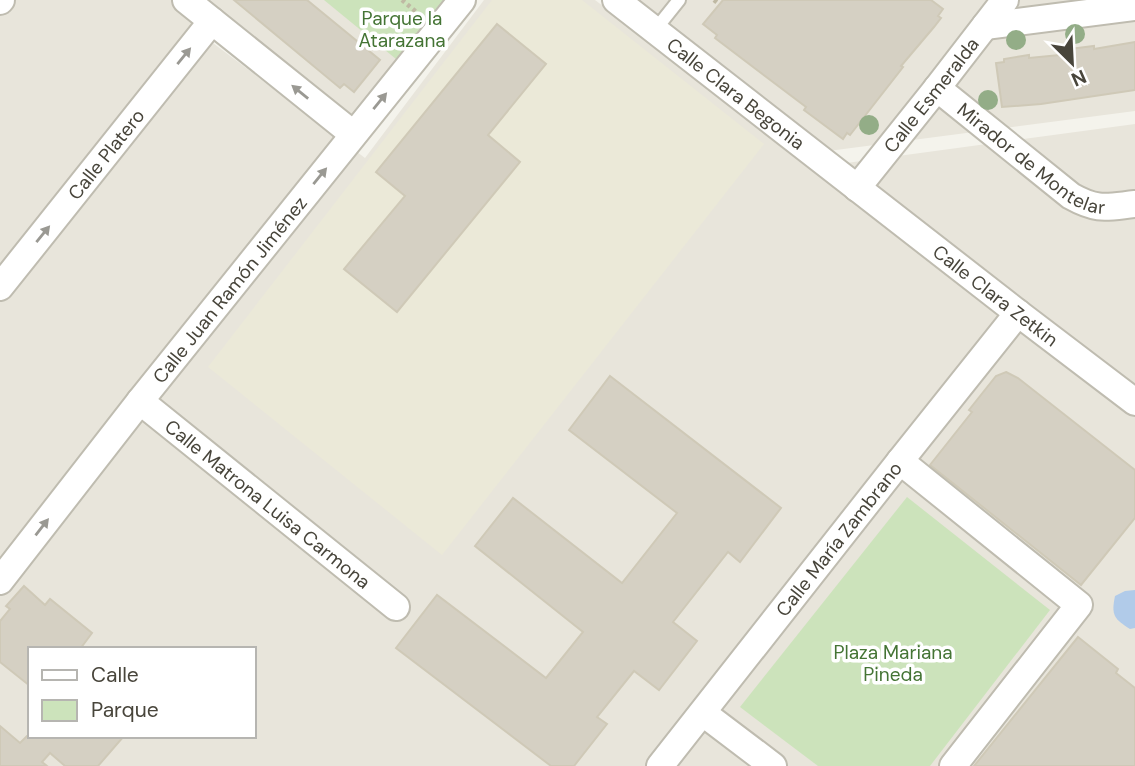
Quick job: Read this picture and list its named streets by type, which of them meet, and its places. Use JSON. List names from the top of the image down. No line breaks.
{"streets":{"street":["Calle Clara Begonia","Calle Esmeralda","Calle Platero","Mirador de Montelar","Calle Juan Ramón Jiménez","Calle Clara Zetkin","Calle Matrona Luisa Carmona","Calle María Zambrano"]},"crossings":[["Calle Clara Begonia","Calle Esmeralda"],["Calle Clara Begonia","Calle Clara Zetkin"],["Calle Esmeralda","Mirador de Montelar"],["Calle Esmeralda","Calle Clara Zetkin"],["Calle Juan Ramón Jiménez","Calle Matrona Luisa Carmona"],["Calle Clara Zetkin","Calle María Zambrano"]],"one_way":["Calle Platero","Calle Juan Ramón Jiménez"],"parks":["Parque la Atarazana","Plaza Mariana Pineda"],"legend":["Calle","Parque"],"north":"bottom right"}
